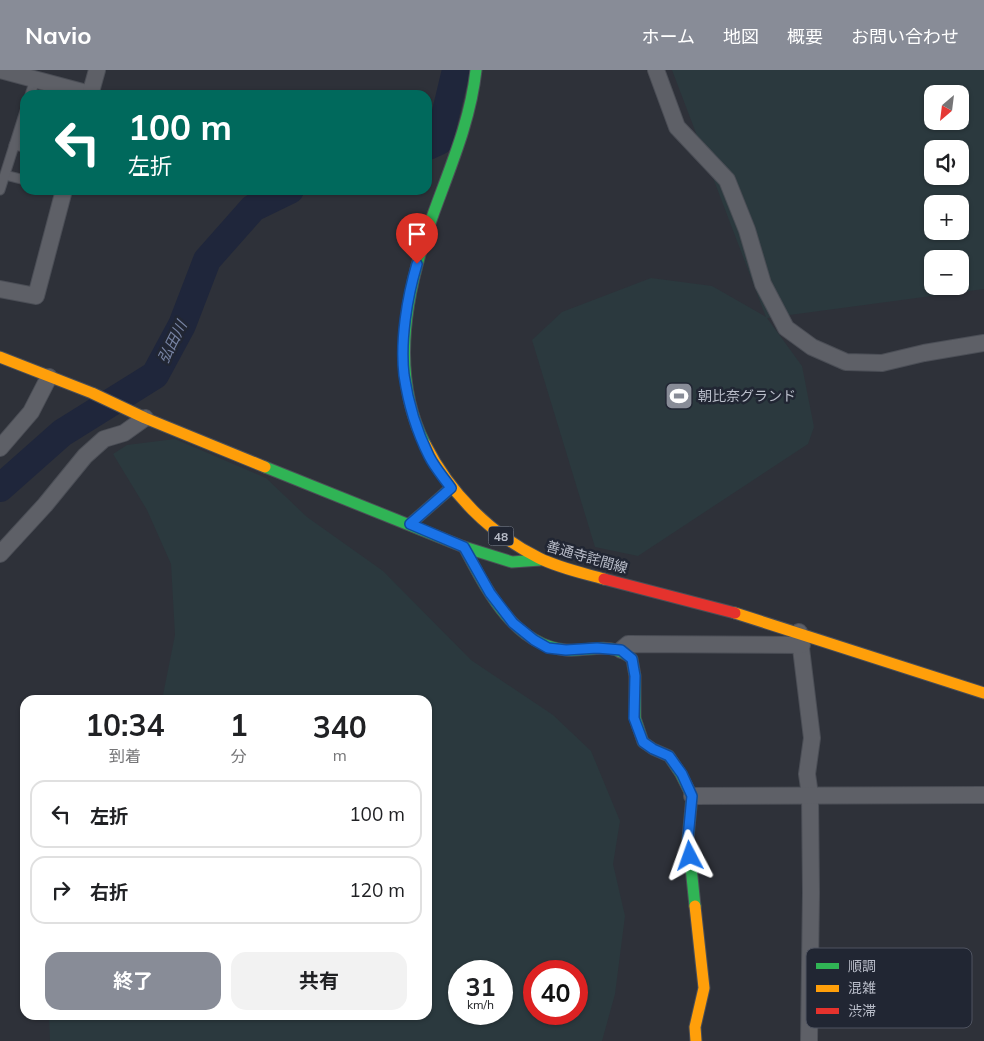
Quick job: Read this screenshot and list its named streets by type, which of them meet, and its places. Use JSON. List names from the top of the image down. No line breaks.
{"streets":{"street":["48","善通寺詫間線"]},"water":["弘田川"],"places":{"sports":["朝比奈グランド"]},"legend":["順調","混雑","渋滞"],"north":"bottom left","page":{"header":"Navio","nav":["ホーム","地図","概要","お問い合わせ"],"map_buttons":["+","−"],"turn":["100 m","左折"],"eta":["10:34","到着","1","分","340","m"],"list":[{"name":"左折","value":"100 m"},{"name":"右折","value":"120 m"}],"buttons":["終了","共有"],"speed":"31 km/h","limit":"40"}}
